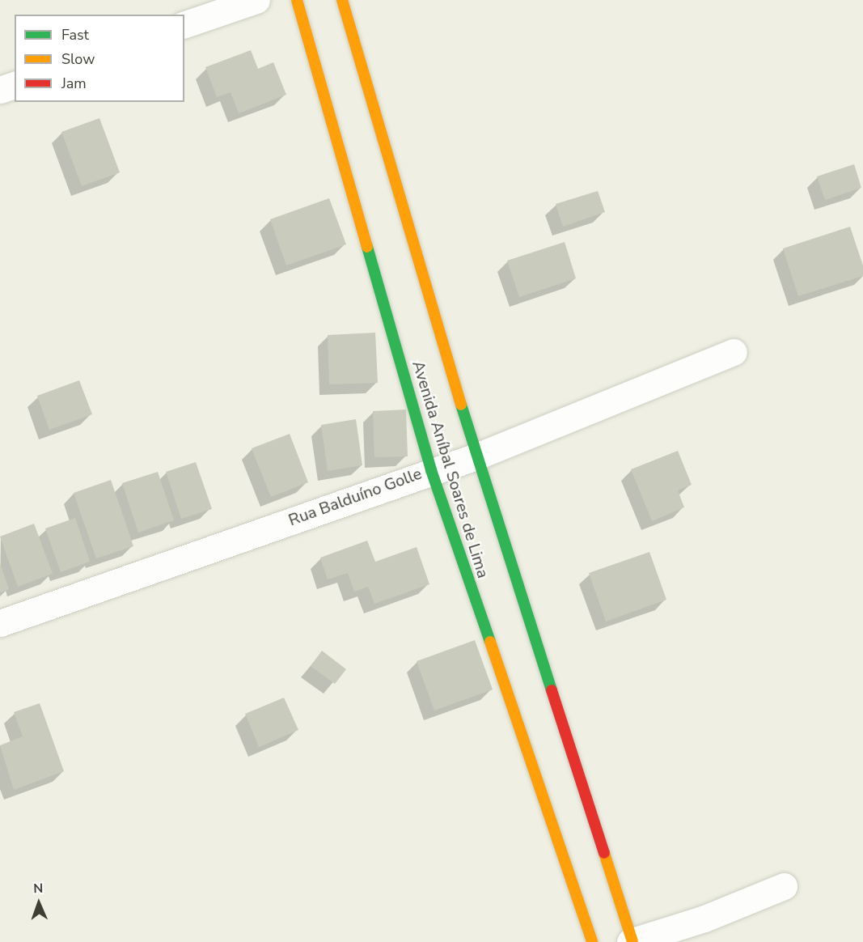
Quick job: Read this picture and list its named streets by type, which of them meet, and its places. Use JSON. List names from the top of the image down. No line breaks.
{"streets":{"street":["Avenida Aníbal Soares de Lima","Rua Balduíno Golle"]},"crossings":[["Avenida Aníbal Soares de Lima","Rua Balduíno Golle"]],"legend":["Fast","Slow","Jam"],"north":"top"}
